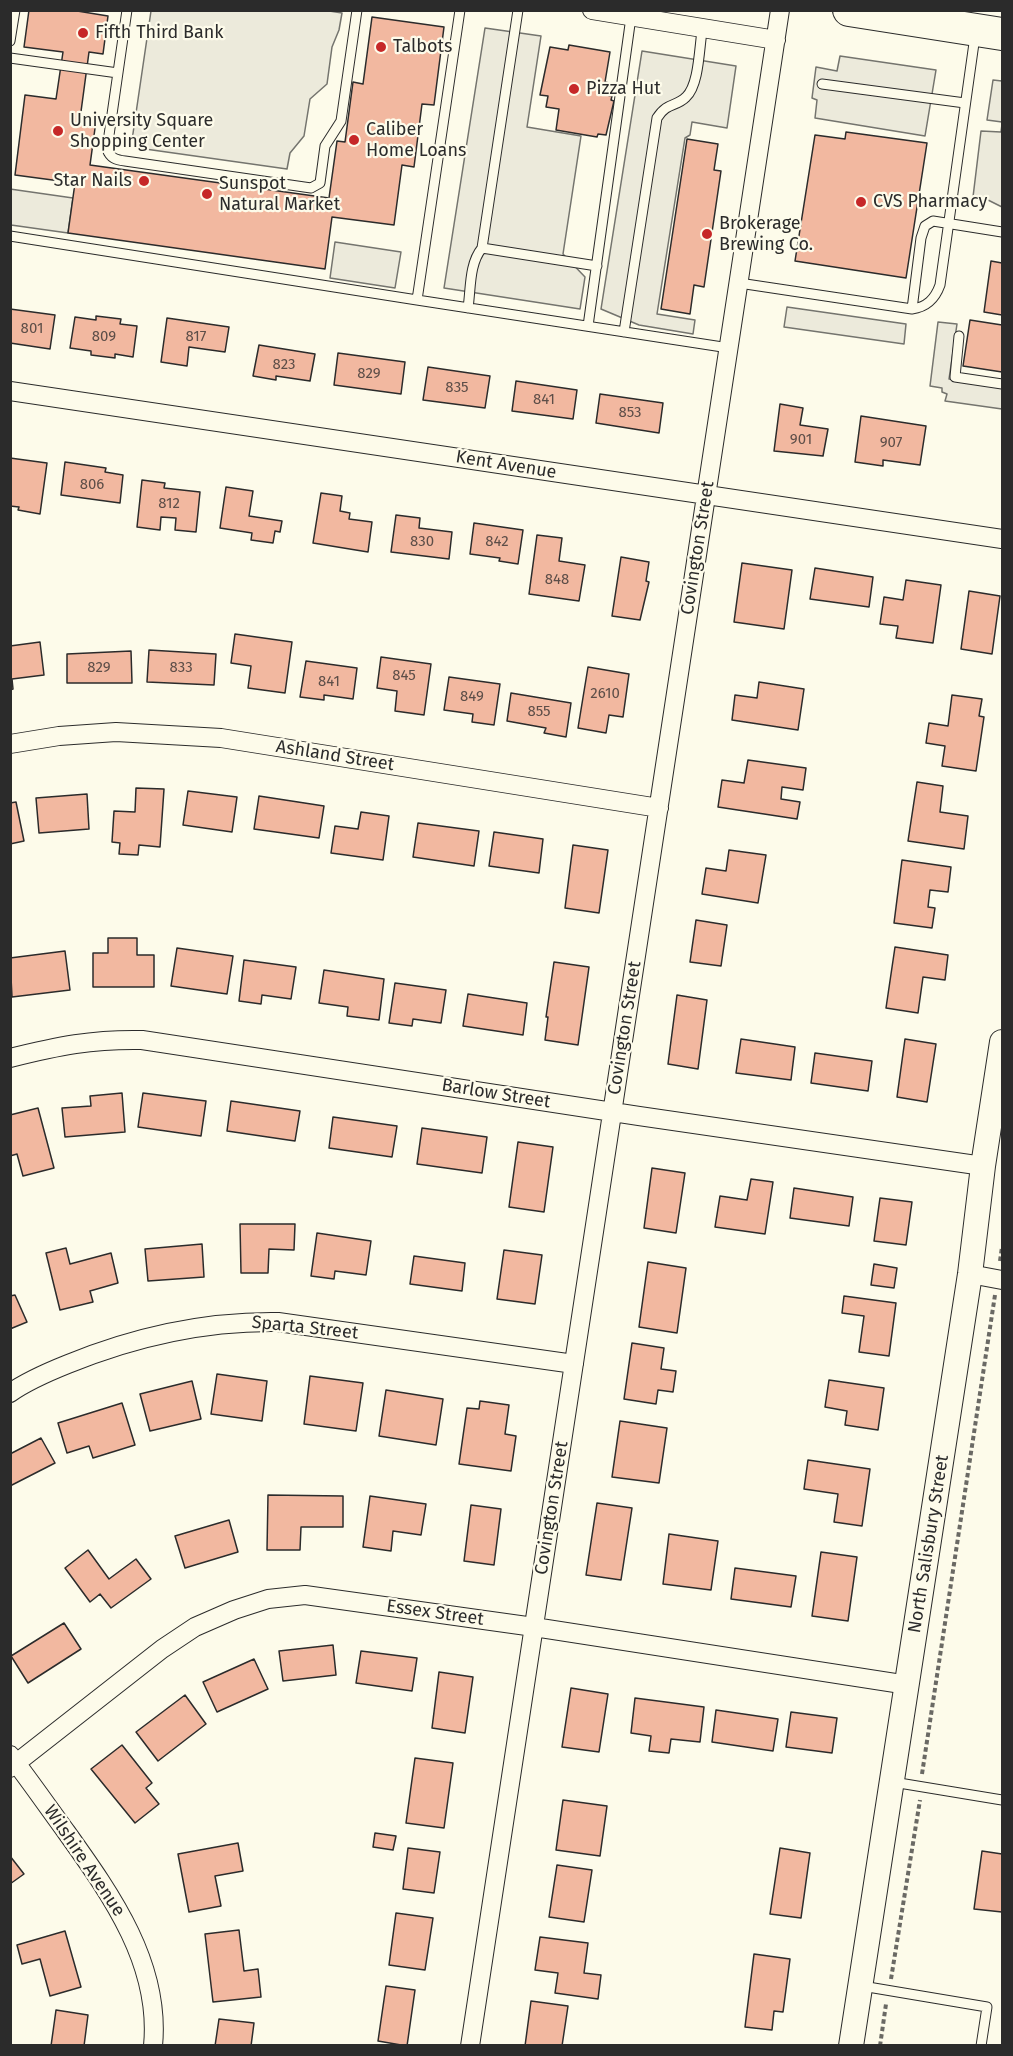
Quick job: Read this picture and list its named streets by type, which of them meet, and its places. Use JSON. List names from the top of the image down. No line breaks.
{"streets":{"street":["Kent Avenue","Covington Street","Ashland Street","Barlow Street","Sparta Street","North Salisbury Street","Essex Street","Wilshire Avenue"]},"crossings":[["Kent Avenue","Covington Street"],["Covington Street","Ashland Street"],["Covington Street","Barlow Street"],["Covington Street","Sparta Street"],["Covington Street","Essex Street"],["Barlow Street","North Salisbury Street"],["North Salisbury Street","Essex Street"],["Essex Street","Wilshire Avenue"]],"places":["Fifth Third Bank","Talbots","Pizza Hut","University Square Shopping Center","Caliber Home Loans","Star Nails","Sunspot Natural Market","CVS Pharmacy","Brokerage Brewing Co."],"house_numbers":["801","809","817","823","829","835","841","853","901","907","806","812","830","842","848","829","833","845","841","2610","849","855"]}
